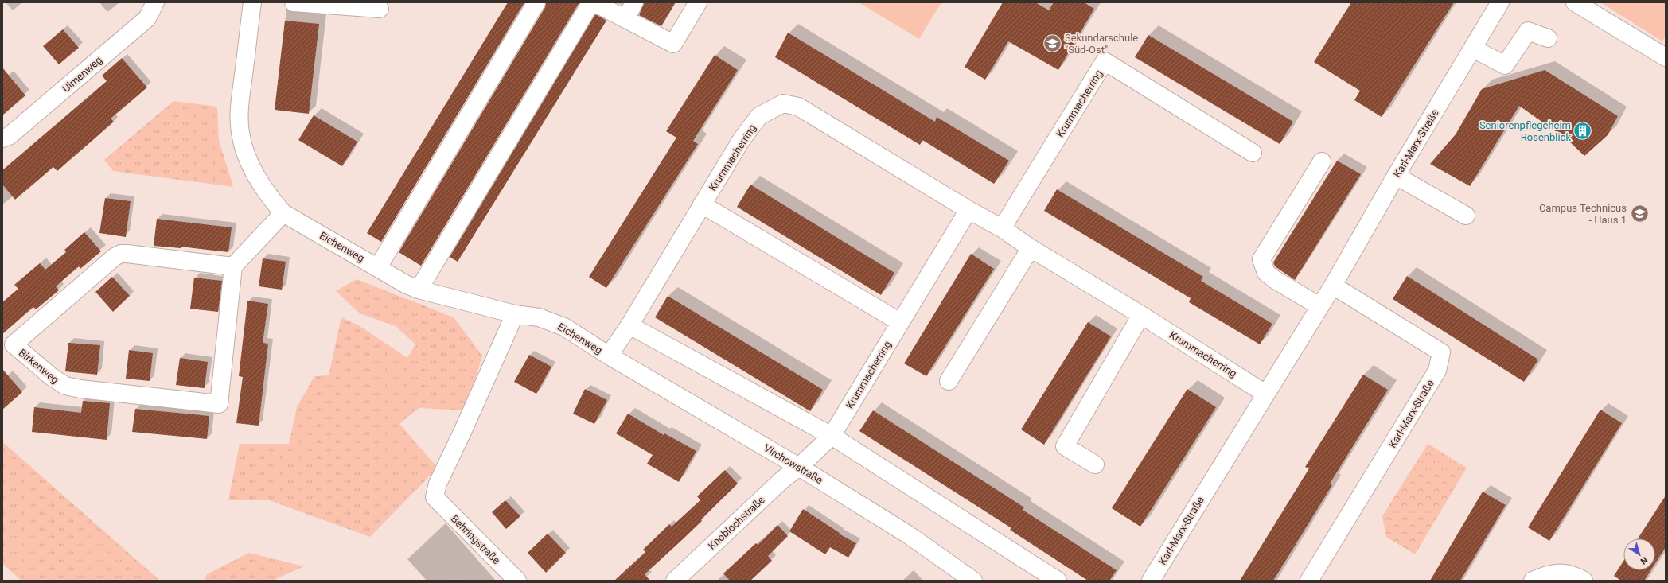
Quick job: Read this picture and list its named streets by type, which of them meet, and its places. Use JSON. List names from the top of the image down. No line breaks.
{"streets":{"street":["Ulmenweg","Krummacherring","Karl-Marx-Straße","Eichenweg","Birkenweg","Virchowstraße","Knoblochstraße","Behringstraße"]},"crossings":[["Krummacherring","Karl-Marx-Straße"],["Krummacherring","Eichenweg"],["Krummacherring","Virchowstraße"],["Krummacherring","Knoblochstraße"],["Eichenweg","Virchowstraße"],["Eichenweg","Behringstraße"],["Virchowstraße","Knoblochstraße"]],"places":{"school or university":["Sekundarschule \"Süd-Ost\"","Campus Technicus - Haus 1"],"building":["Seniorenpflegeheim Rosenblick"]},"north":"bottom right"}
